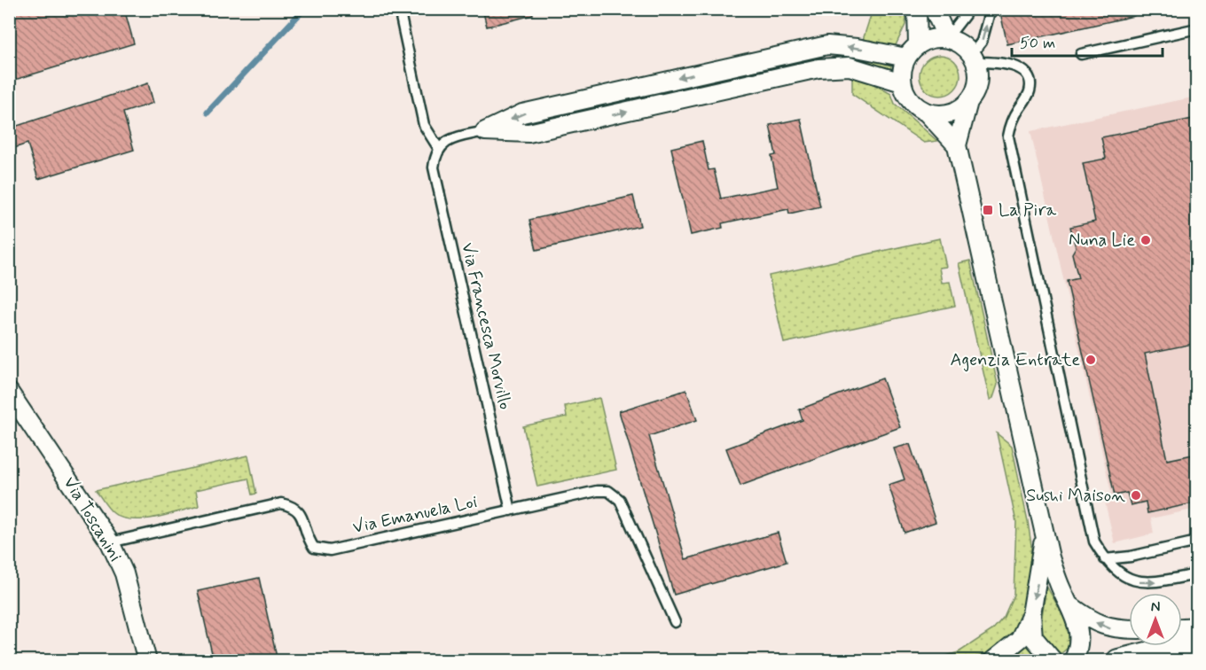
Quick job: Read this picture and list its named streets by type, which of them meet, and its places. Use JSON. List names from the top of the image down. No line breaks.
{"streets":{"street":["Via Toscanini"],"lane":["Via Francesca Morvillo","Via Emanuela Loi"]},"crossings":[["Via Francesca Morvillo","Via Emanuela Loi"],["Via Emanuela Loi","Via Toscanini"]],"places":{"transit":["La Pira"],"other":["Nuna Lie","Agenzia Entrate","Sushi Maison"]},"scale_bar":"50 m","north":"top"}
